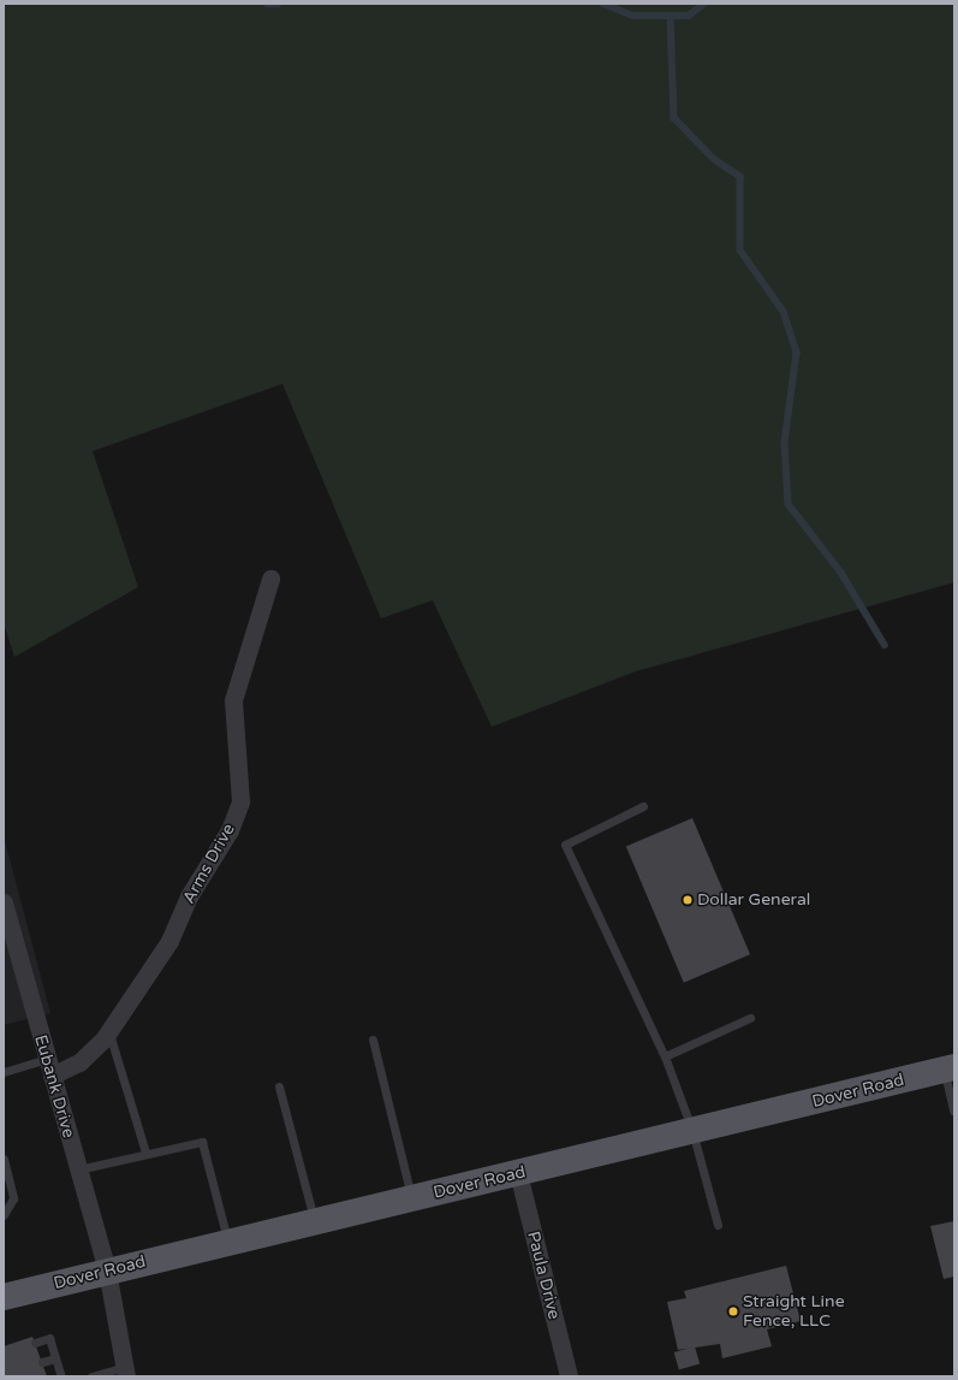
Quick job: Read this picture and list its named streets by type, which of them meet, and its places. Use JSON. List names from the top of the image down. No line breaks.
{"streets":{"main road":["Dover Road"],"street":["Arms Drive","Eubank Drive","Paula Drive"]},"crossings":[["Arms Drive","Eubank Drive"],["Eubank Drive","Dover Road"],["Dover Road","Paula Drive"]],"places":["Dollar General","Straight Line Fence, LLC"]}
